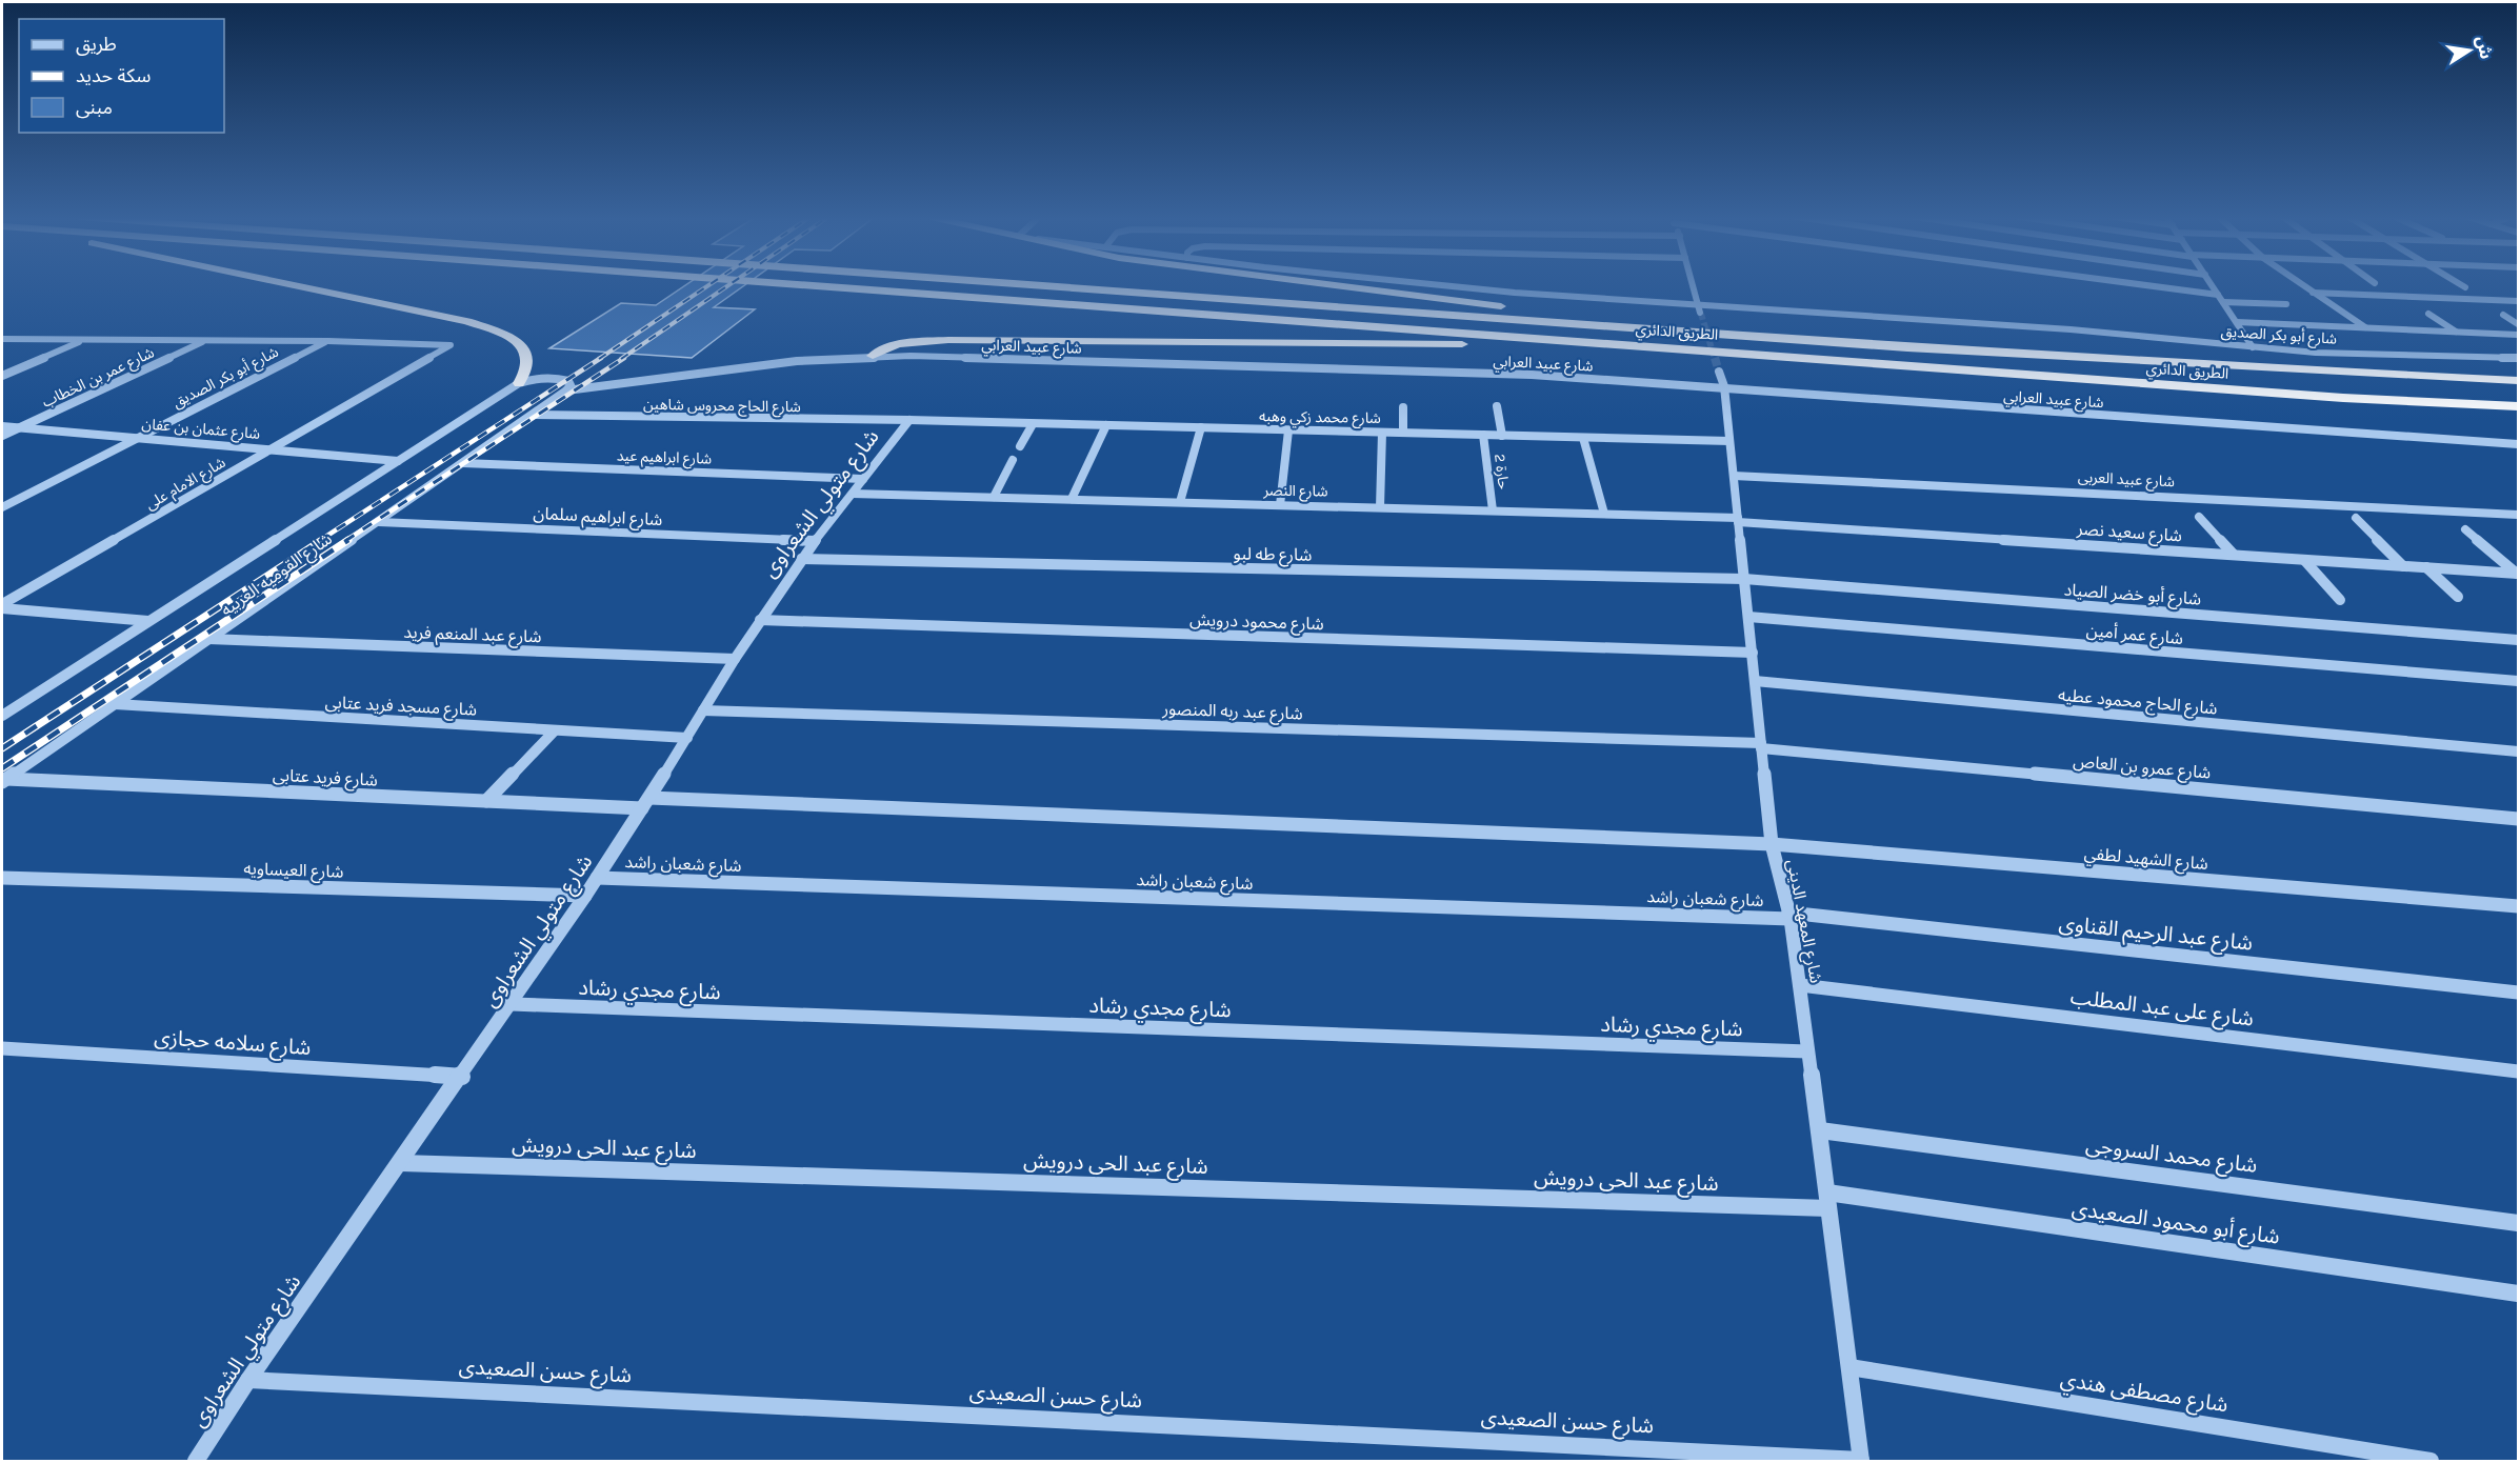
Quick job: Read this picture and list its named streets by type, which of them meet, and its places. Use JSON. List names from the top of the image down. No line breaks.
{"streets":{"highway":["الطريق الدائري"],"street":["شارع أبو بكر الصديق","شارع عبيد العرابي","شارع عمر بن الخطاب","شارع الحاج محروس شاهين","شارع محمد زكي وهبه","شارع عثمان بن عفان","شارع ابراهيم عيد","حارة 2","شارع عبيد العربى","شارع الامام على","شارع النصر","شارع متولي الشعراوى","شارع ابراهيم سلمان","شارع سعيد نصر","شارع طه لبو","شارع القوميه العربيه","شارع أبو خضر الصياد","شارع محمود درويش","شارع عبد المنعم فريد","شارع عمر أمين","شارع الحاج محمود عطيه","شارع مسجد فريد عتابى","شارع عبد ربه المنصور","شارع عمرو بن العاص","شارع فريد عتابى","شارع الشهيد لطفي","شارع شعبان راشد","شارع العيساويه","شارع المعهد الدينى","شارع عبد الرحيم القناوى","شارع مجدي رشاد","شارع على عبد المطلب","شارع سلامه حجازى","شارع عبد الحى درويش","شارع محمد السروجى","شارع أبو محمود الصعيدى","شارع حسن الصعيدى","شارع مصطفى هندي"]},"crossings":[["شارع أبو بكر الصديق","شارع عثمان بن عفان"],["شارع أبو بكر الصديق","شارع الامام على"],["شارع عبيد العرابي","شارع القوميه العربيه"],["شارع عبيد العرابي","شارع المعهد الدينى"],["شارع عمر بن الخطاب","شارع عثمان بن عفان"],["شارع الحاج محروس شاهين","شارع محمد زكي وهبه"],["شارع الحاج محروس شاهين","شارع متولي الشعراوى"],["شارع الحاج محروس شاهين","شارع القوميه العربيه"],["شارع محمد زكي وهبه","حارة 2"],["شارع محمد زكي وهبه","شارع متولي الشعراوى"],["شارع محمد زكي وهبه","شارع المعهد الدينى"],["شارع عثمان بن عفان","شارع الامام على"],["شارع عثمان بن عفان","شارع القوميه العربيه"],["شارع ابراهيم عيد","شارع متولي الشعراوى"],["شارع ابراهيم عيد","شارع القوميه العربيه"],["حارة 2","شارع النصر"],["شارع عبيد العربى","شارع المعهد الدينى"],["شارع النصر","شارع متولي الشعراوى"],["شارع النصر","شارع سعيد نصر"],["شارع النصر","شارع المعهد الدينى"],["شارع متولي الشعراوى","شارع ابراهيم سلمان"],["شارع متولي الشعراوى","شارع طه لبو"],["شارع متولي الشعراوى","شارع محمود درويش"],["شارع متولي الشعراوى","شارع عبد المنعم فريد"],["شارع متولي الشعراوى","شارع مسجد فريد عتابى"],["شارع متولي الشعراوى","شارع عبد ربه المنصور"],["شارع متولي الشعراوى","شارع فريد عتابى"],["شارع متولي الشعراوى","شارع الشهيد لطفي"],["شارع متولي الشعراوى","شارع شعبان راشد"],["شارع متولي الشعراوى","شارع العيساويه"],["شارع متولي الشعراوى","شارع مجدي رشاد"],["شارع متولي الشعراوى","شارع سلامه حجازى"],["شارع متولي الشعراوى","شارع عبد الحى درويش"],["شارع متولي الشعراوى","شارع حسن الصعيدى"],["شارع ابراهيم سلمان","شارع القوميه العربيه"],["شارع سعيد نصر","شارع المعهد الدينى"],["شارع طه لبو","شارع أبو خضر الصياد"],["شارع طه لبو","شارع المعهد الدينى"],["شارع القوميه العربيه","شارع عبد المنعم فريد"],["شارع القوميه العربيه","شارع مسجد فريد عتابى"],["شارع القوميه العربيه","شارع فريد عتابى"],["شارع أبو خضر الصياد","شارع المعهد الدينى"],["شارع محمود درويش","شارع المعهد الدينى"],["شارع عمر أمين","شارع المعهد الدينى"],["شارع الحاج محمود عطيه","شارع المعهد الدينى"],["شارع عبد ربه المنصور","شارع عمرو بن العاص"],["شارع عبد ربه المنصور","شارع المعهد الدينى"],["شارع عمرو بن العاص","شارع المعهد الدينى"],["شارع فريد عتابى","شارع الشهيد لطفي"],["شارع الشهيد لطفي","شارع المعهد الدينى"],["شارع شعبان راشد","شارع المعهد الدينى"],["شارع شعبان راشد","شارع عبد الرحيم القناوى"],["شارع المعهد الدينى","شارع عبد الرحيم القناوى"],["شارع المعهد الدينى","شارع مجدي رشاد"],["شارع المعهد الدينى","شارع على عبد المطلب"],["شارع المعهد الدينى","شارع عبد الحى درويش"],["شارع المعهد الدينى","شارع محمد السروجى"],["شارع المعهد الدينى","شارع أبو محمود الصعيدى"],["شارع المعهد الدينى","شارع حسن الصعيدى"],["شارع المعهد الدينى","شارع مصطفى هندي"],["شارع عبد الحى درويش","شارع أبو محمود الصعيدى"]],"legend":["طريق","سكة حديد","مبنى"],"north":"right"}
